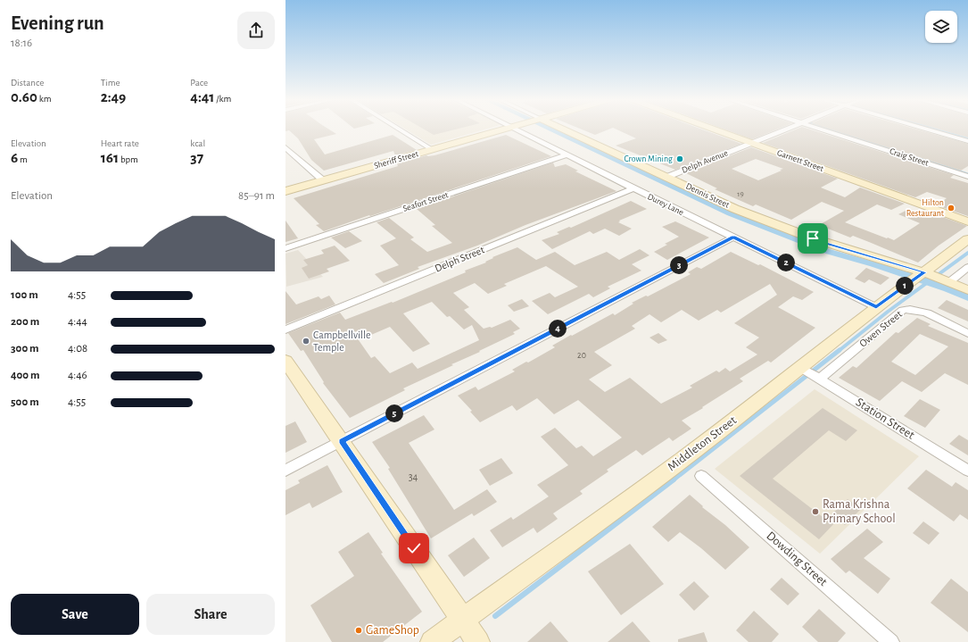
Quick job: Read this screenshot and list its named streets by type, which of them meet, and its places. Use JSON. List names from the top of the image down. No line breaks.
{"streets":{"street":["Craig Street","Sheriff Street","Garnett Street","Delph Avenue","Dennis Street","Seafort Street","Durey Lane","Delph Street","Owen Street","Station Street","Middleton Street","Dowding Street"]},"crossings":[["Garnett Street","Delph Avenue"],["Delph Avenue","Dennis Street"],["Dennis Street","Middleton Street"],["Seafort Street","Durey Lane"],["Durey Lane","Delph Street"],["Durey Lane","Middleton Street"],["Owen Street","Station Street"],["Station Street","Middleton Street"]],"places":["Crown Mining","Hilton Restaurant","Campbellville Temple","Rama Krishna Primary School","GameShop"],"house_numbers":["19","20","34"],"page":{"heading":["Evening run","18:16"],"stats":[["Distance","0.60 km"],["Time","2:49"],["Pace","4:41 /km"],["Elevation","6 m"],["Heart rate","161 bpm"],["kcal","37"]],"chart":["Elevation","85–91 m"],"pins":["2","3","1","4","5"],"list":[{"name":"100 m","note":"4:55"},{"name":"200 m","note":"4:44"},{"name":"300 m","note":"4:08"},{"name":"400 m","note":"4:46"},{"name":"500 m","note":"4:55"}],"buttons":["Save","Share"]}}
